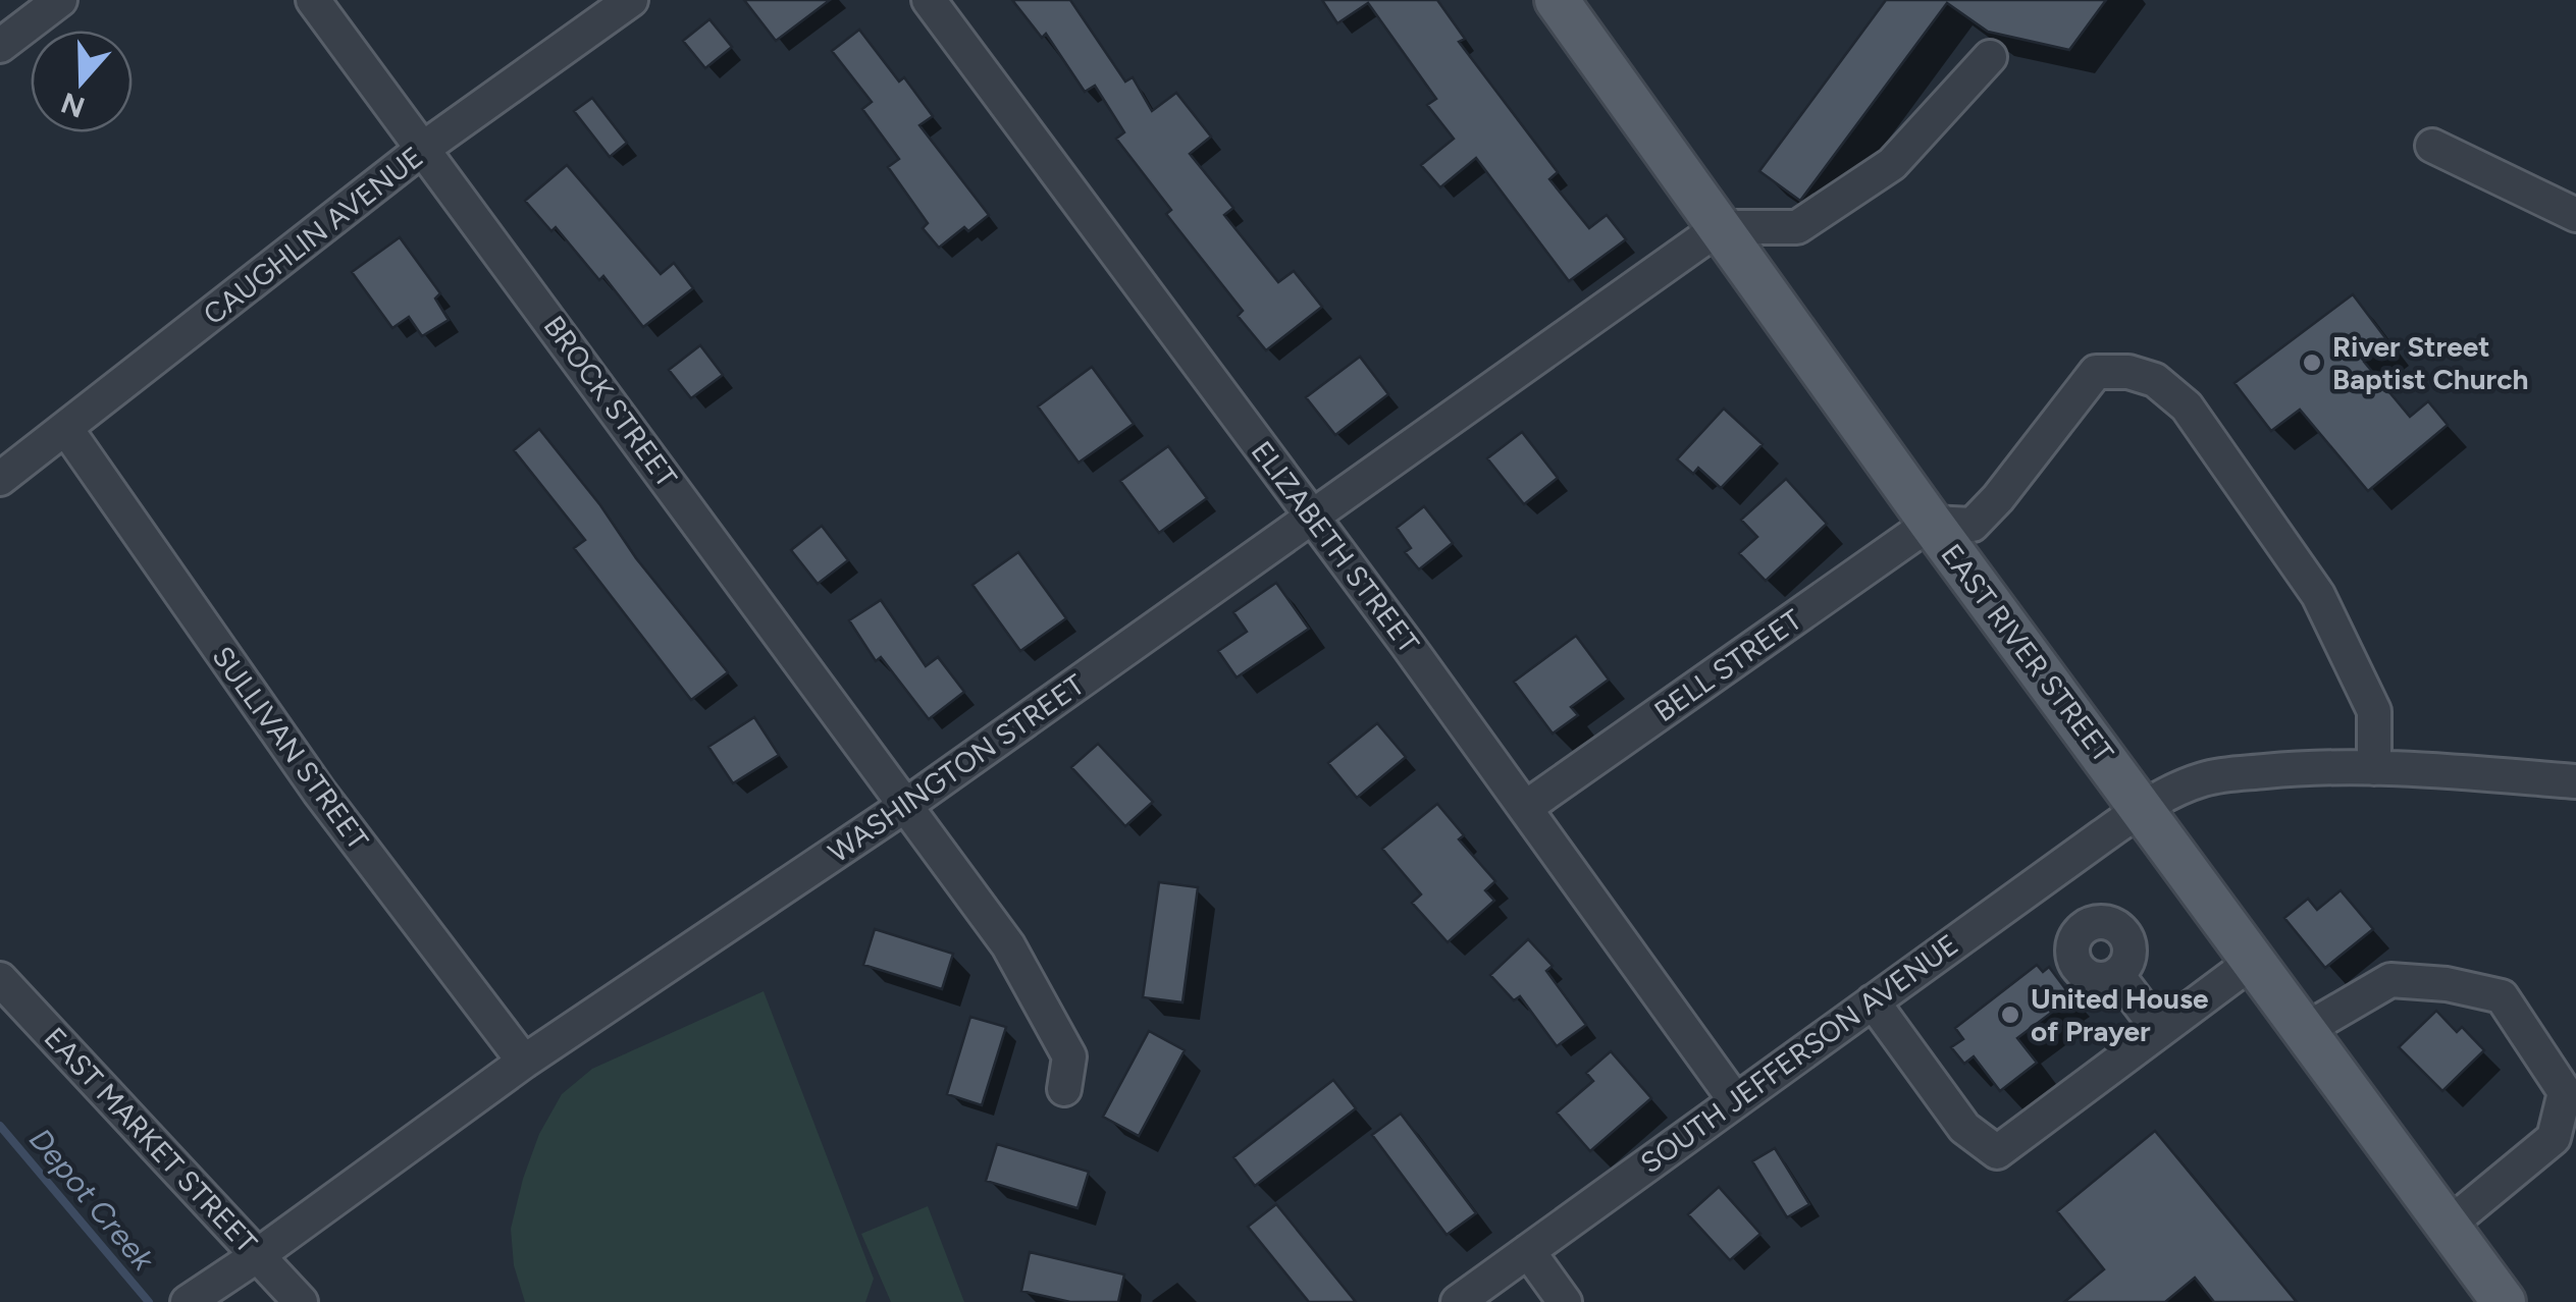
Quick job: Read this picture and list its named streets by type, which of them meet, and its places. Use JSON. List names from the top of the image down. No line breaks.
{"streets":{"main road":["EAST RIVER STREET"],"street":["CAUGHLIN AVENUE","BROCK STREET","ELIZABETH STREET","BELL STREET","SULLIVAN STREET","WASHINGTON STREET","SOUTH JEFFERSON AVENUE","EAST MARKET STREET"]},"crossings":[["CAUGHLIN AVENUE","BROCK STREET"],["CAUGHLIN AVENUE","SULLIVAN STREET"],["BROCK STREET","WASHINGTON STREET"],["ELIZABETH STREET","BELL STREET"],["ELIZABETH STREET","WASHINGTON STREET"],["ELIZABETH STREET","SOUTH JEFFERSON AVENUE"],["EAST RIVER STREET","BELL STREET"],["EAST RIVER STREET","WASHINGTON STREET"],["EAST RIVER STREET","SOUTH JEFFERSON AVENUE"],["SULLIVAN STREET","WASHINGTON STREET"],["WASHINGTON STREET","EAST MARKET STREET"]],"water":["Depot Creek"],"places":["River Street Baptist Church","United House of Prayer"],"north":"bottom"}
